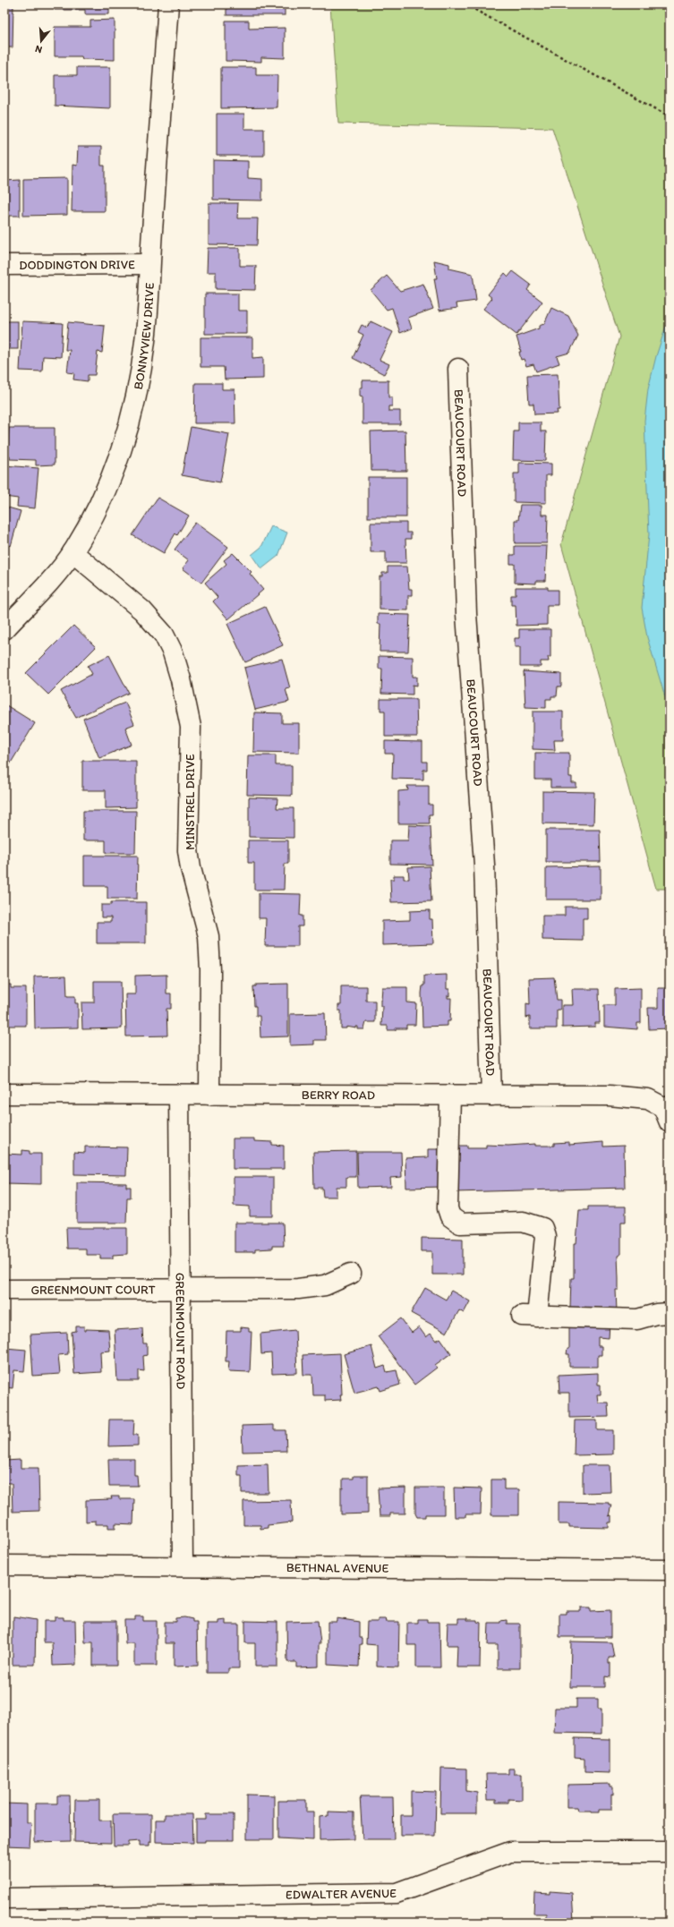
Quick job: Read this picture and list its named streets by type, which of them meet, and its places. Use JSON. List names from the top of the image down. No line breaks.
{"streets":{"street":["DODDINGTON DRIVE","BONNYVIEW DRIVE","BEAUCOURT ROAD","MINSTREL DRIVE","BERRY ROAD","GREENMOUNT COURT","GREENMOUNT ROAD","BETHNAL AVENUE","EDWALTER AVENUE"]},"crossings":[["DODDINGTON DRIVE","BONNYVIEW DRIVE"],["BONNYVIEW DRIVE","MINSTREL DRIVE"],["BEAUCOURT ROAD","BERRY ROAD"],["MINSTREL DRIVE","BERRY ROAD"],["BERRY ROAD","GREENMOUNT ROAD"],["GREENMOUNT COURT","GREENMOUNT ROAD"],["GREENMOUNT ROAD","BETHNAL AVENUE"]],"north":"bottom"}
